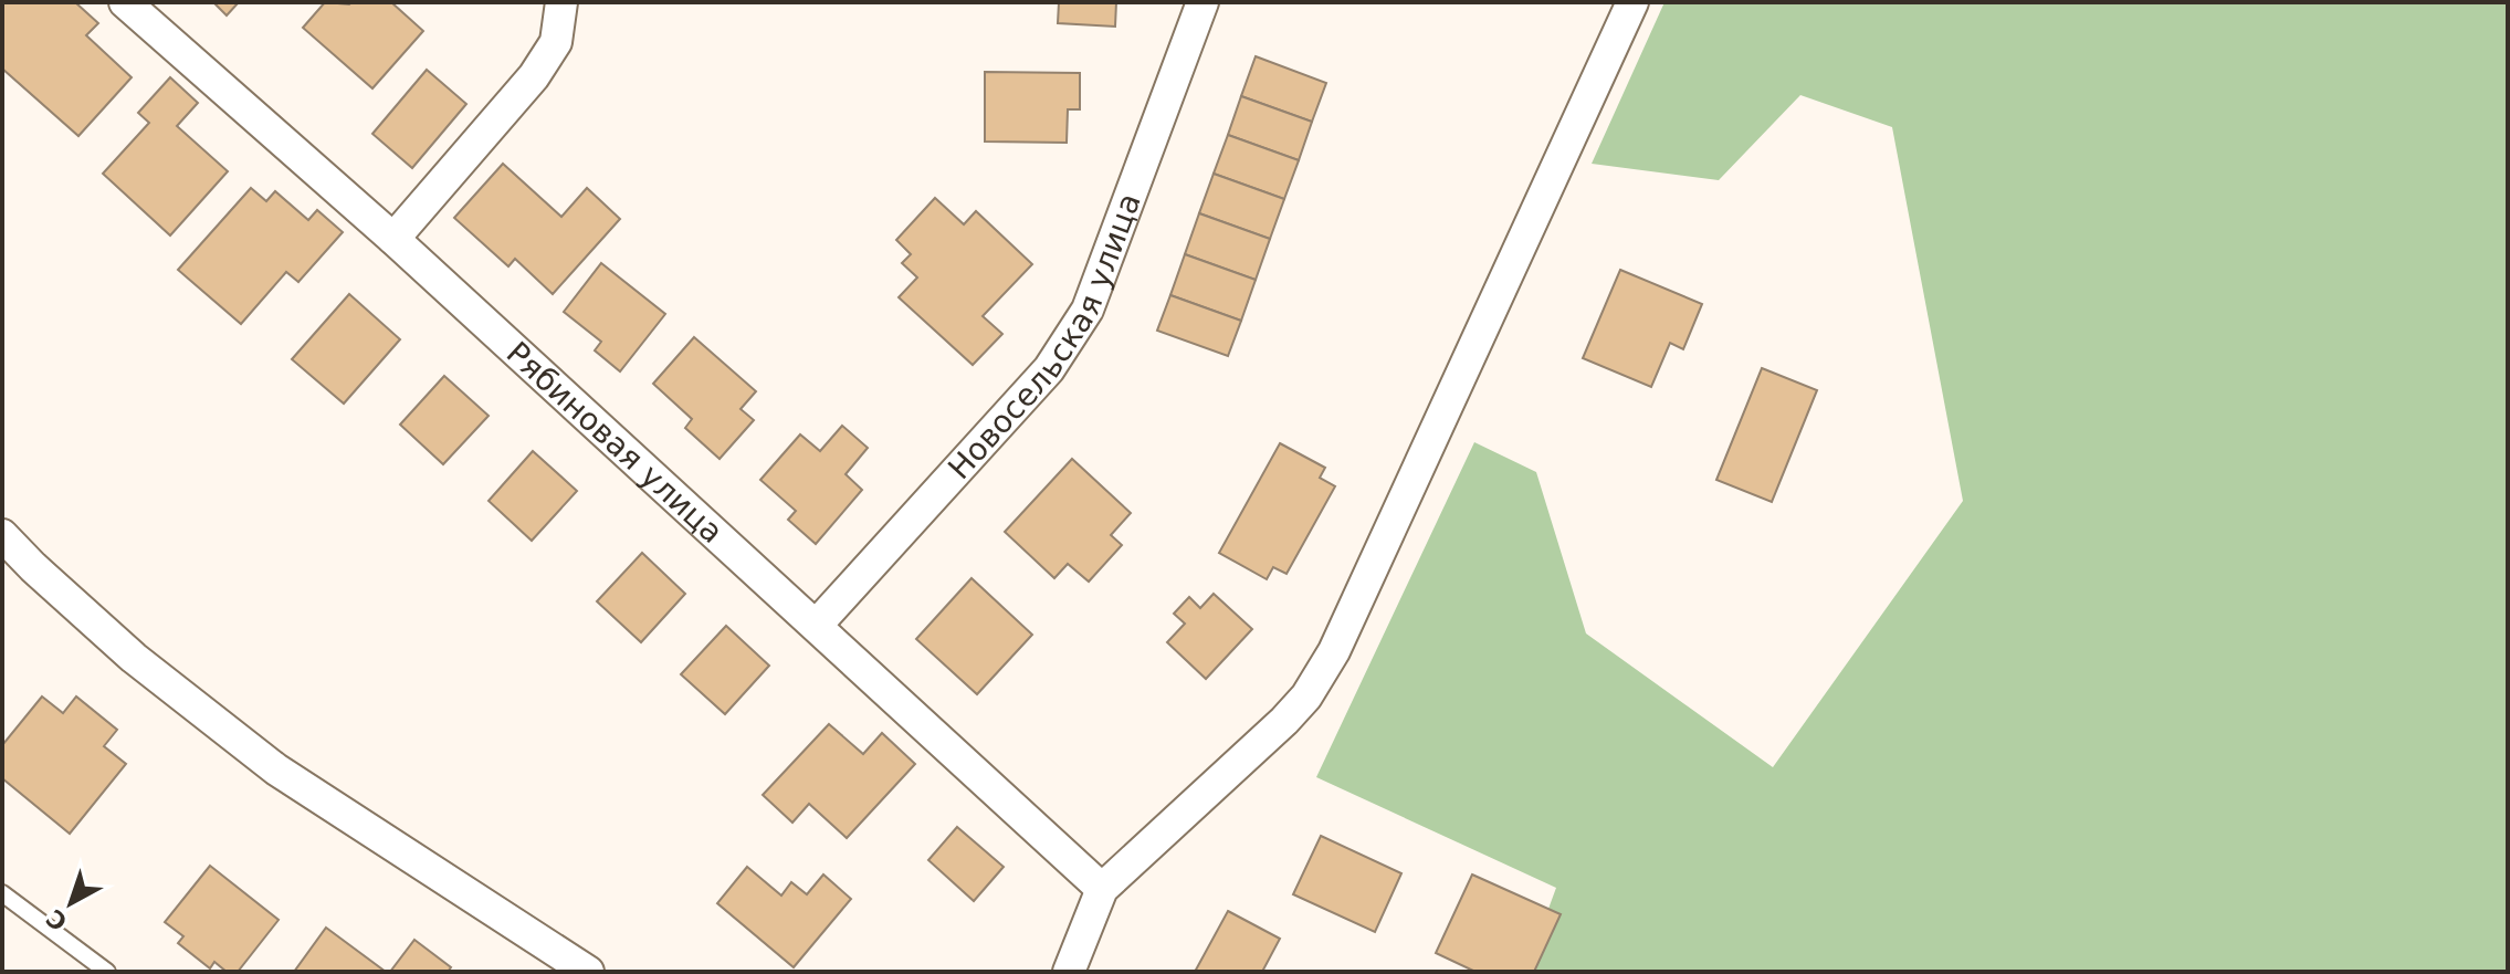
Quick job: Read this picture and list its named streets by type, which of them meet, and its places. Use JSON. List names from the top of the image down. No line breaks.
{"streets":{"street":["Новосельская улица","Рябиновая улица"]},"crossings":[["Новосельская улица","Рябиновая улица"]],"north":"bottom left"}
